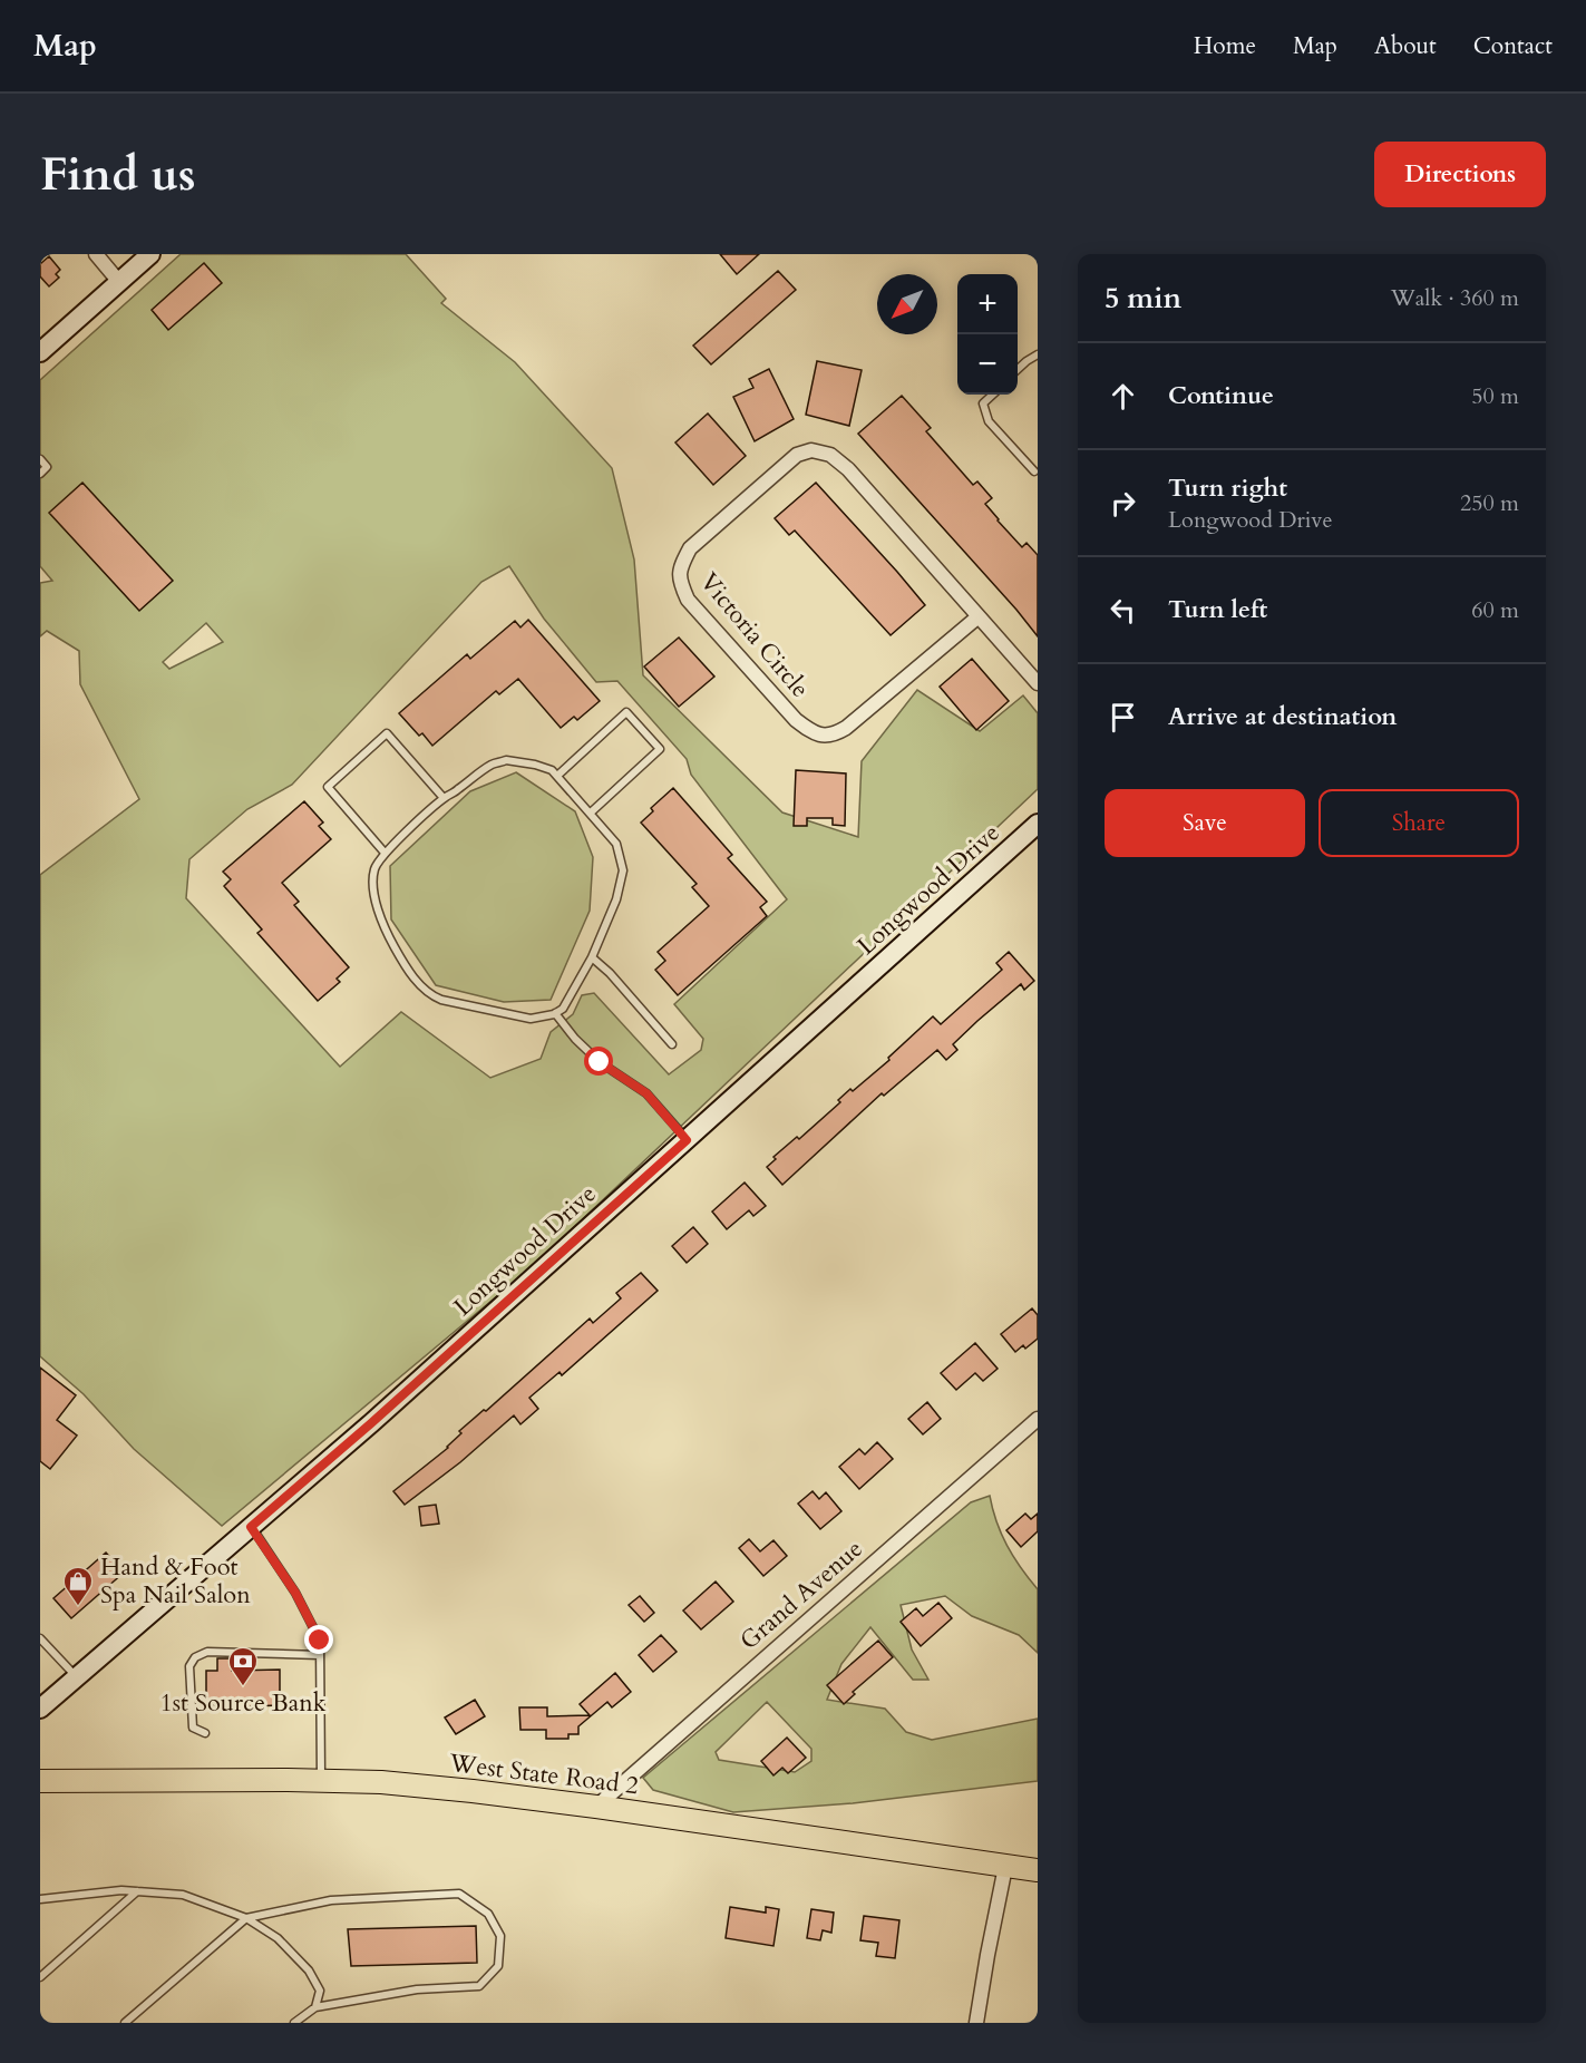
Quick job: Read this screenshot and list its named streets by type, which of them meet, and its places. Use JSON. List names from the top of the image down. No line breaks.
{"streets":{"main road":["Longwood Drive","West State Road 2"],"street":["Victoria Circle","Grand Avenue"]},"crossings":[["Grand Avenue","West State Road 2"]],"places":{"shop":["Hand & Foot Spa Nail Salon"],"bank":["1st Source Bank"]},"north":"bottom left","page":{"header":"Map","nav":["Home","Map","About","Contact"],"buttons":["Directions",["Save","Share"]],"title":"Find us","heading":["5 min","Walk · 360 m"],"map_buttons":["+","−"],"list":[["Continue","50 m"],["Turn right","Longwood Drive","250 m"],["Turn left","60 m"],"Arrive at destination"]}}
